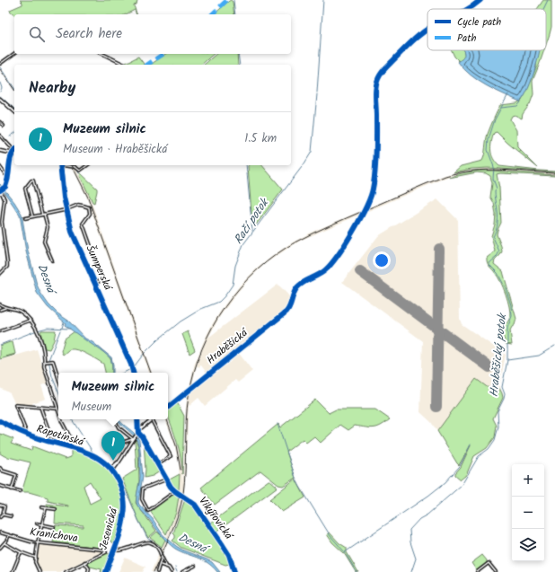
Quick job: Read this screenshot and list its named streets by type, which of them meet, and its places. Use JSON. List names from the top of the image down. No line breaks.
{"streets":{"main road":["Rapotínská","Jesenická"],"street":["Šumperská","Hraběšická","Vikýřovická","Kranichova"]},"crossings":[["Rapotínská","Jesenická"]],"water":["Račí potok","Desná","Hraběšický potok"],"legend":["Cycle path","Path"],"page":{"search":"Search here","heading":"Nearby","list":[{"mark":"1","name":"Muzeum silnic","note":"Museum · Hraběšická","value":"1.5 km"}],"popup":["Muzeum silnic","Museum"],"pins":"1","map_buttons":["+","−"]}}
